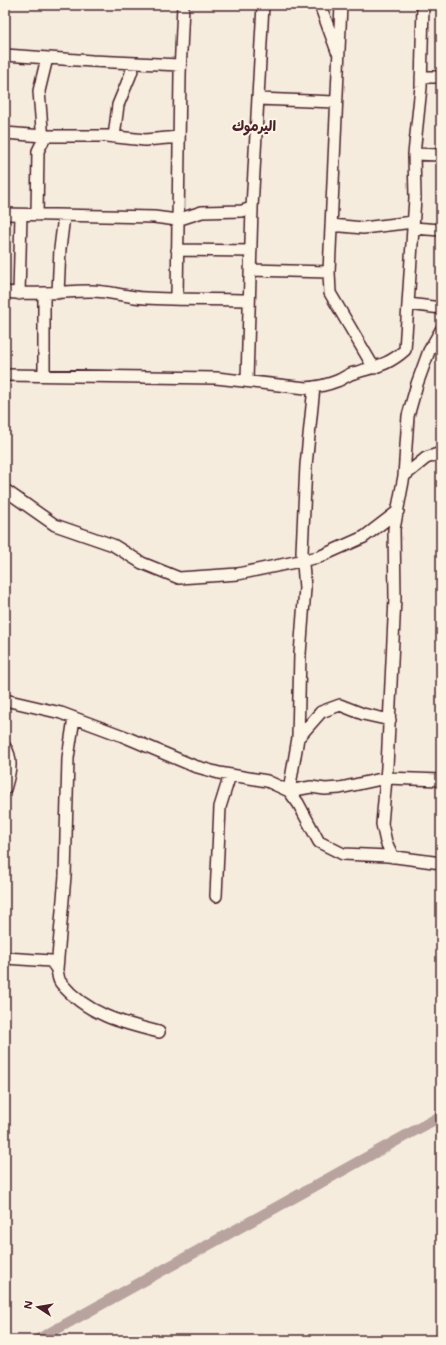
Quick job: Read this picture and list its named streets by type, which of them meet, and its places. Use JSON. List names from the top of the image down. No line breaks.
{"districts":["اليرموك"],"north":"left"}
